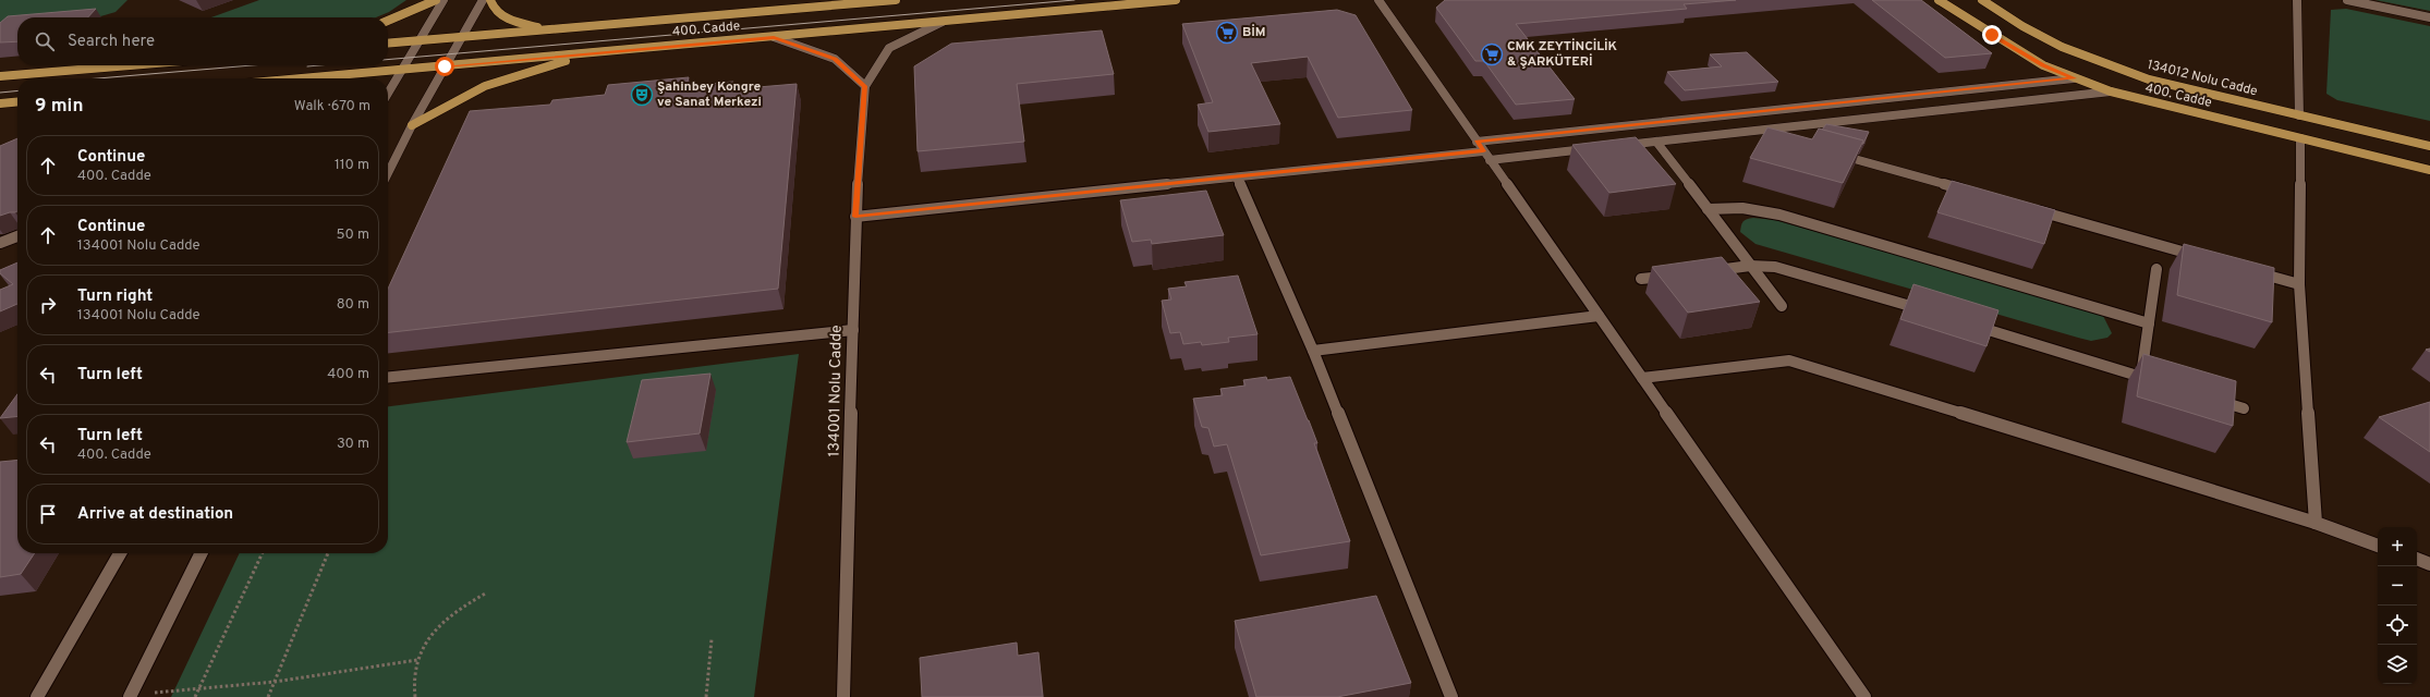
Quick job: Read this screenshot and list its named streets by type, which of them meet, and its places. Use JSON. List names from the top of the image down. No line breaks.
{"streets":{"main road":["400. Cadde","134012 Nolu Cadde"],"street":["134001 Nolu Cadde"]},"crossings":[["400. Cadde","134001 Nolu Cadde"]],"places":{"supermarket":["BİM","CMK ZEYTİNCİLİK & ŞARKÜTERİ"],"theatre":["Şahinbey Kongre ve Sanat Merkezi"]},"page":{"search":"Search here","heading":["9 min","Walk · 670 m"],"list":[["Continue","400. Cadde","110 m"],["Continue","134001 Nolu Cadde","50 m"],["Turn right","134001 Nolu Cadde","80 m"],["Turn left","400 m"],["Turn left","400. Cadde","30 m"],"Arrive at destination"],"map_buttons":["+","−"]}}
